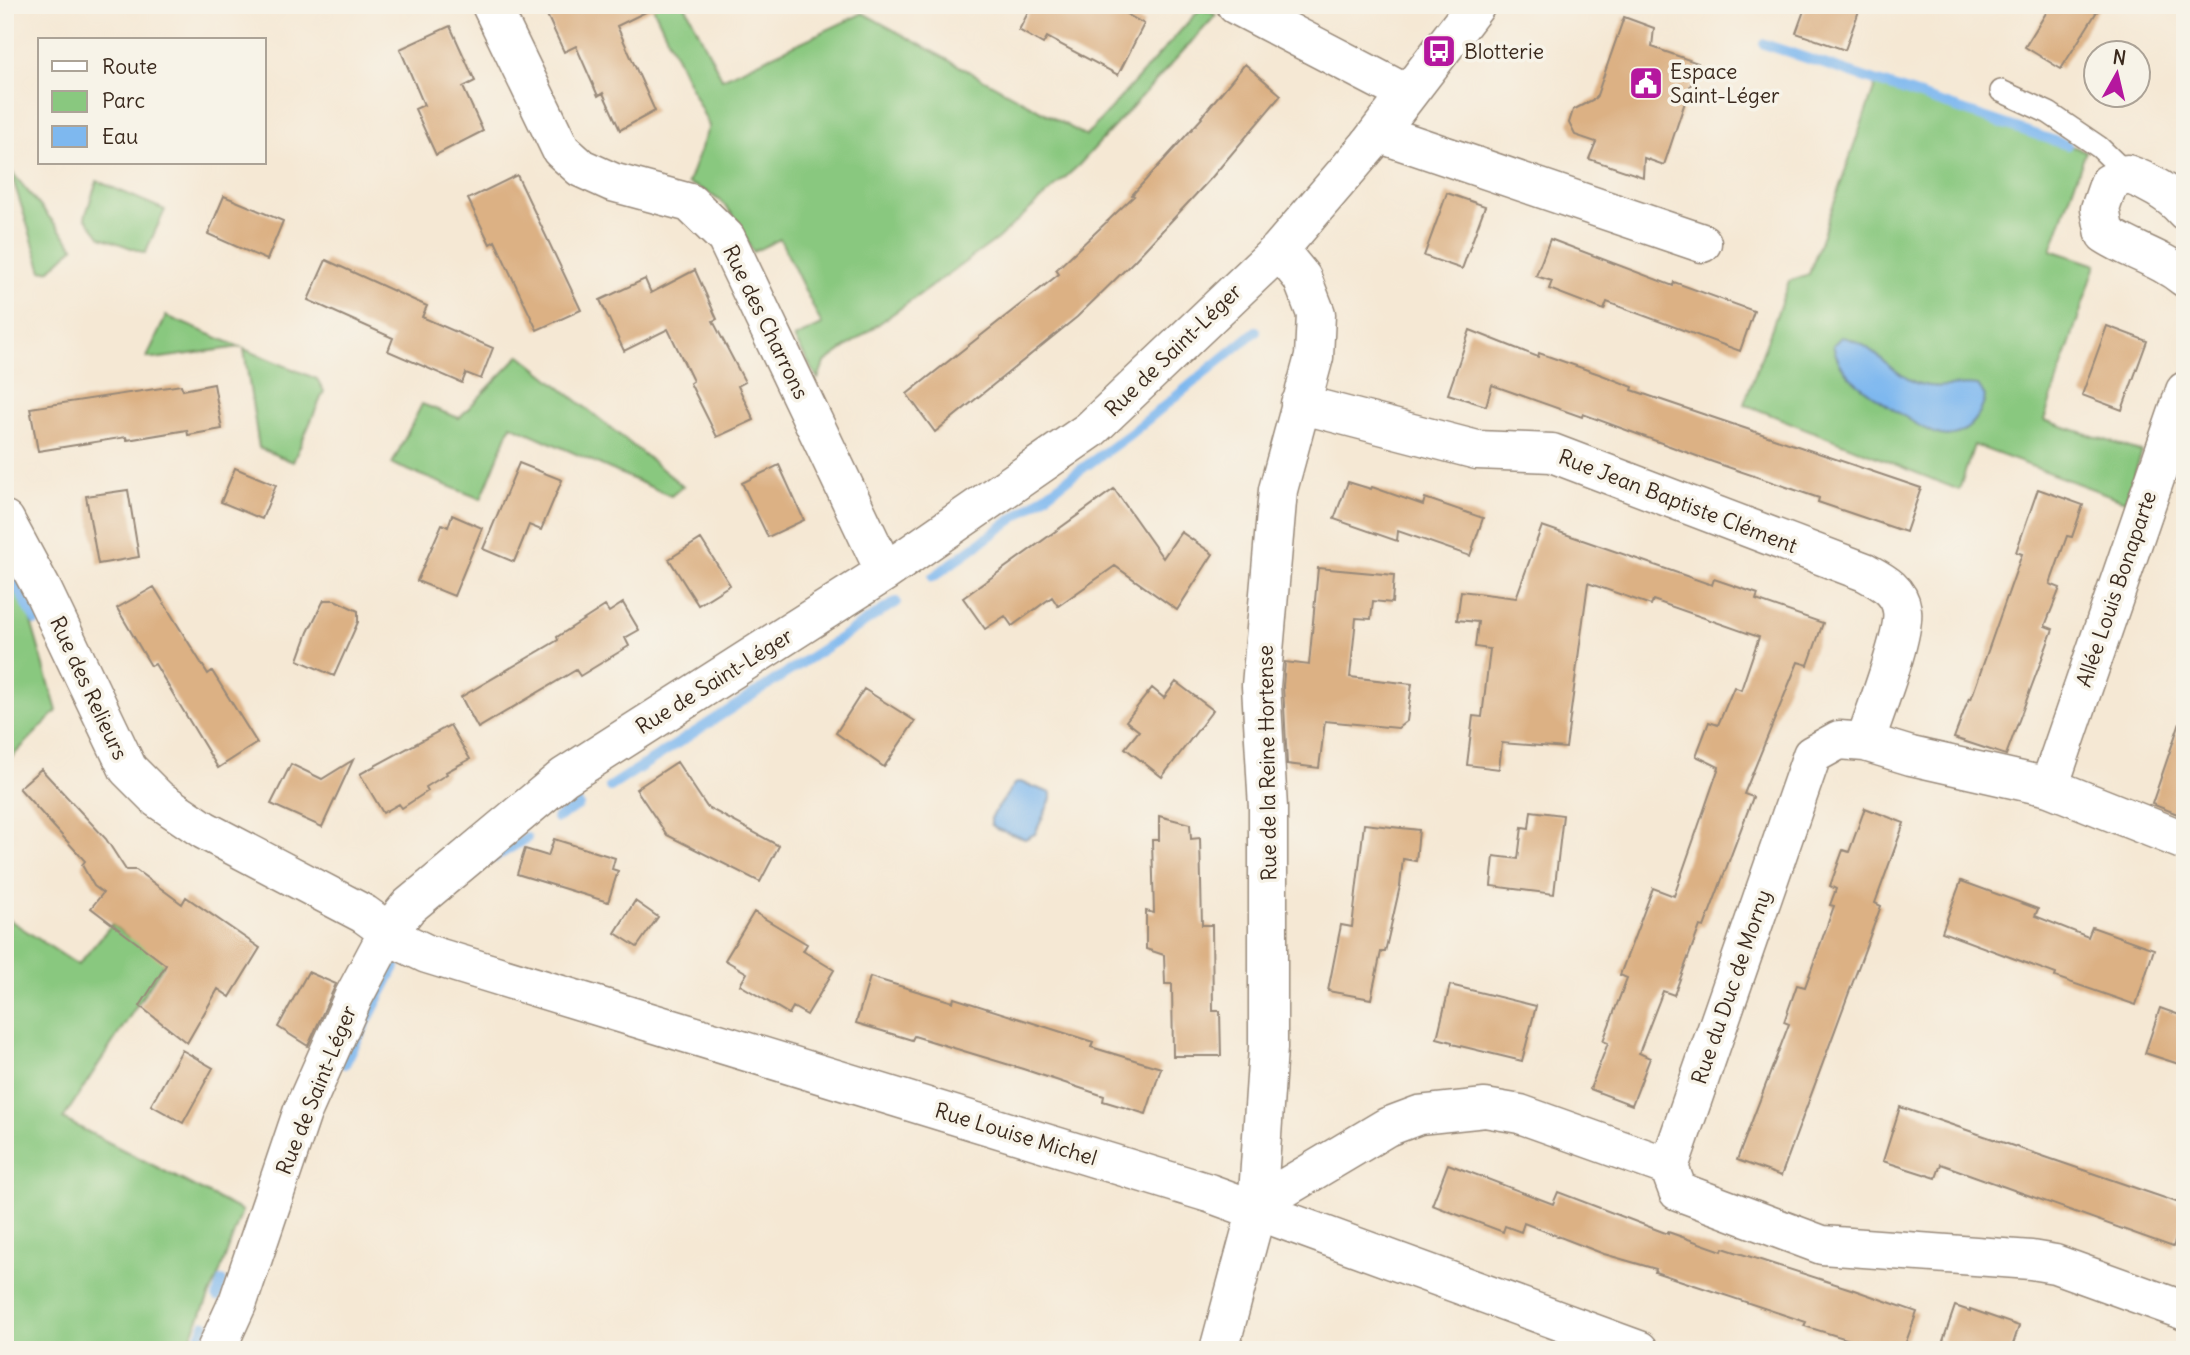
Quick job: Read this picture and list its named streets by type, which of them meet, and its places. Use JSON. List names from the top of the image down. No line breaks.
{"streets":{"street":["Rue des Charrons","Rue de Saint-Léger","Rue Jean Baptiste Clément","Allée Louis Bonaparte","Rue des Relieurs","Rue de la Reine Hortense","Rue du Duc de Morny","Rue Louise Michel"]},"crossings":[["Rue des Charrons","Rue de Saint-Léger"],["Rue de Saint-Léger","Rue des Relieurs"],["Rue de Saint-Léger","Rue de la Reine Hortense"],["Rue de Saint-Léger","Rue Louise Michel"],["Rue Jean Baptiste Clément","Rue de la Reine Hortense"],["Rue Jean Baptiste Clément","Rue du Duc de Morny"],["Allée Louis Bonaparte","Rue du Duc de Morny"],["Rue des Relieurs","Rue Louise Michel"],["Rue de la Reine Hortense","Rue Louise Michel"]],"places":{"bus stop":["Blotterie"],"public building":["Espace Saint-Léger"]},"legend":["Route","Parc","Eau"],"north":"top"}
